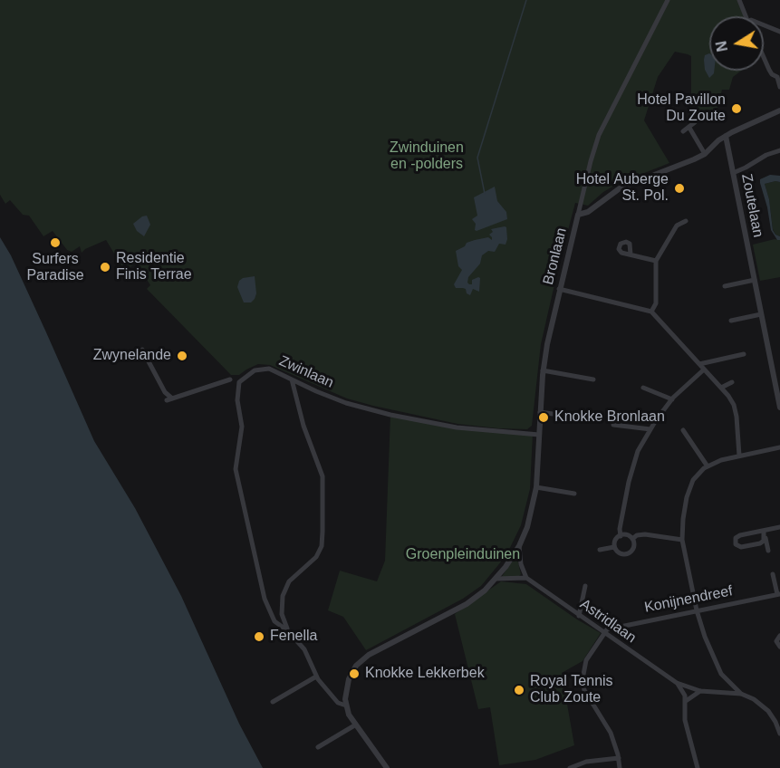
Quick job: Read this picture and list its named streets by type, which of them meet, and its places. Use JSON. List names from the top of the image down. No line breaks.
{"streets":{"street":["Zoutelaan","Bronlaan","Zwinlaan","Konijnendreef","Astridlaan"]},"crossings":[["Zoutelaan","Bronlaan"],["Bronlaan","Zwinlaan"],["Konijnendreef","Astridlaan"]],"parks":["Zwinduinen en -polders","Groenpleinduinen"],"places":["Hotel Pavillon Du Zoute","Hotel Auberge St. Pol.","Surfers Paradise","Residentie Finis Terrae","Zwynelande","Knokke Bronlaan","Fenella","Knokke Lekkerbek","Royal Tennis Club Zoute"],"north":"left"}
